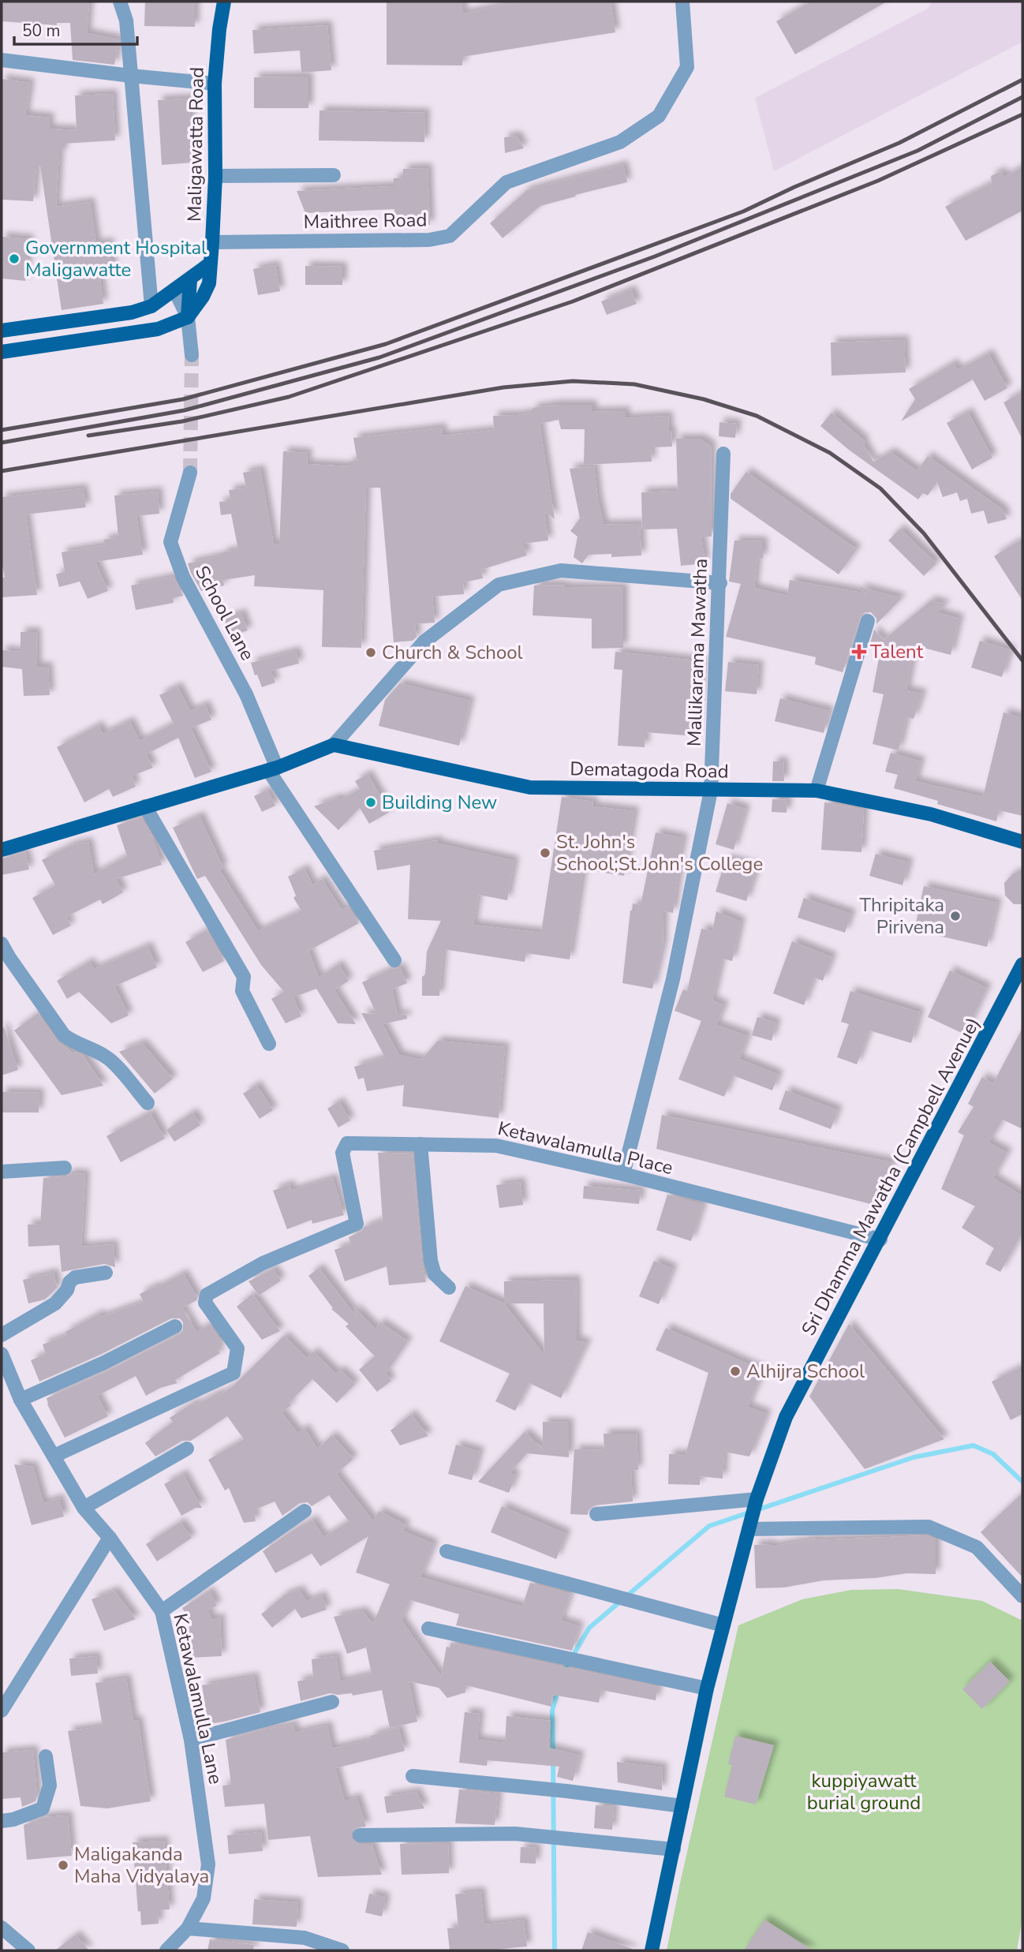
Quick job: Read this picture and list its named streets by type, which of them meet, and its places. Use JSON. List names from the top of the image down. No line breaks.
{"streets":{"main road":["Maligawatta Road","Dematagoda Road","Sri Dhamma Mawatha (Campbell Avenue)"],"street":["Maithree Road","School Lane","Mallikarama Mawatha","Ketawalamulla Place","Ketawalamulla Lane"]},"crossings":[["Maligawatta Road","Maithree Road"],["Mallikarama Mawatha","Dematagoda Road"],["Mallikarama Mawatha","Ketawalamulla Place"],["Ketawalamulla Place","Sri Dhamma Mawatha (Campbell Avenue)"],["Ketawalamulla Place","Ketawalamulla Lane"]],"parks":["kuppiyawatt burial ground"],"places":{"other":["Government Hospital Maligawatte","Church & School","Building New","St. John's School;St.John's College","Thripitaka Pirivena","Alhijra School","Maligakanda Maha Vidyalaya"],"health":["Talent"]},"scale_bar":"50 m"}
